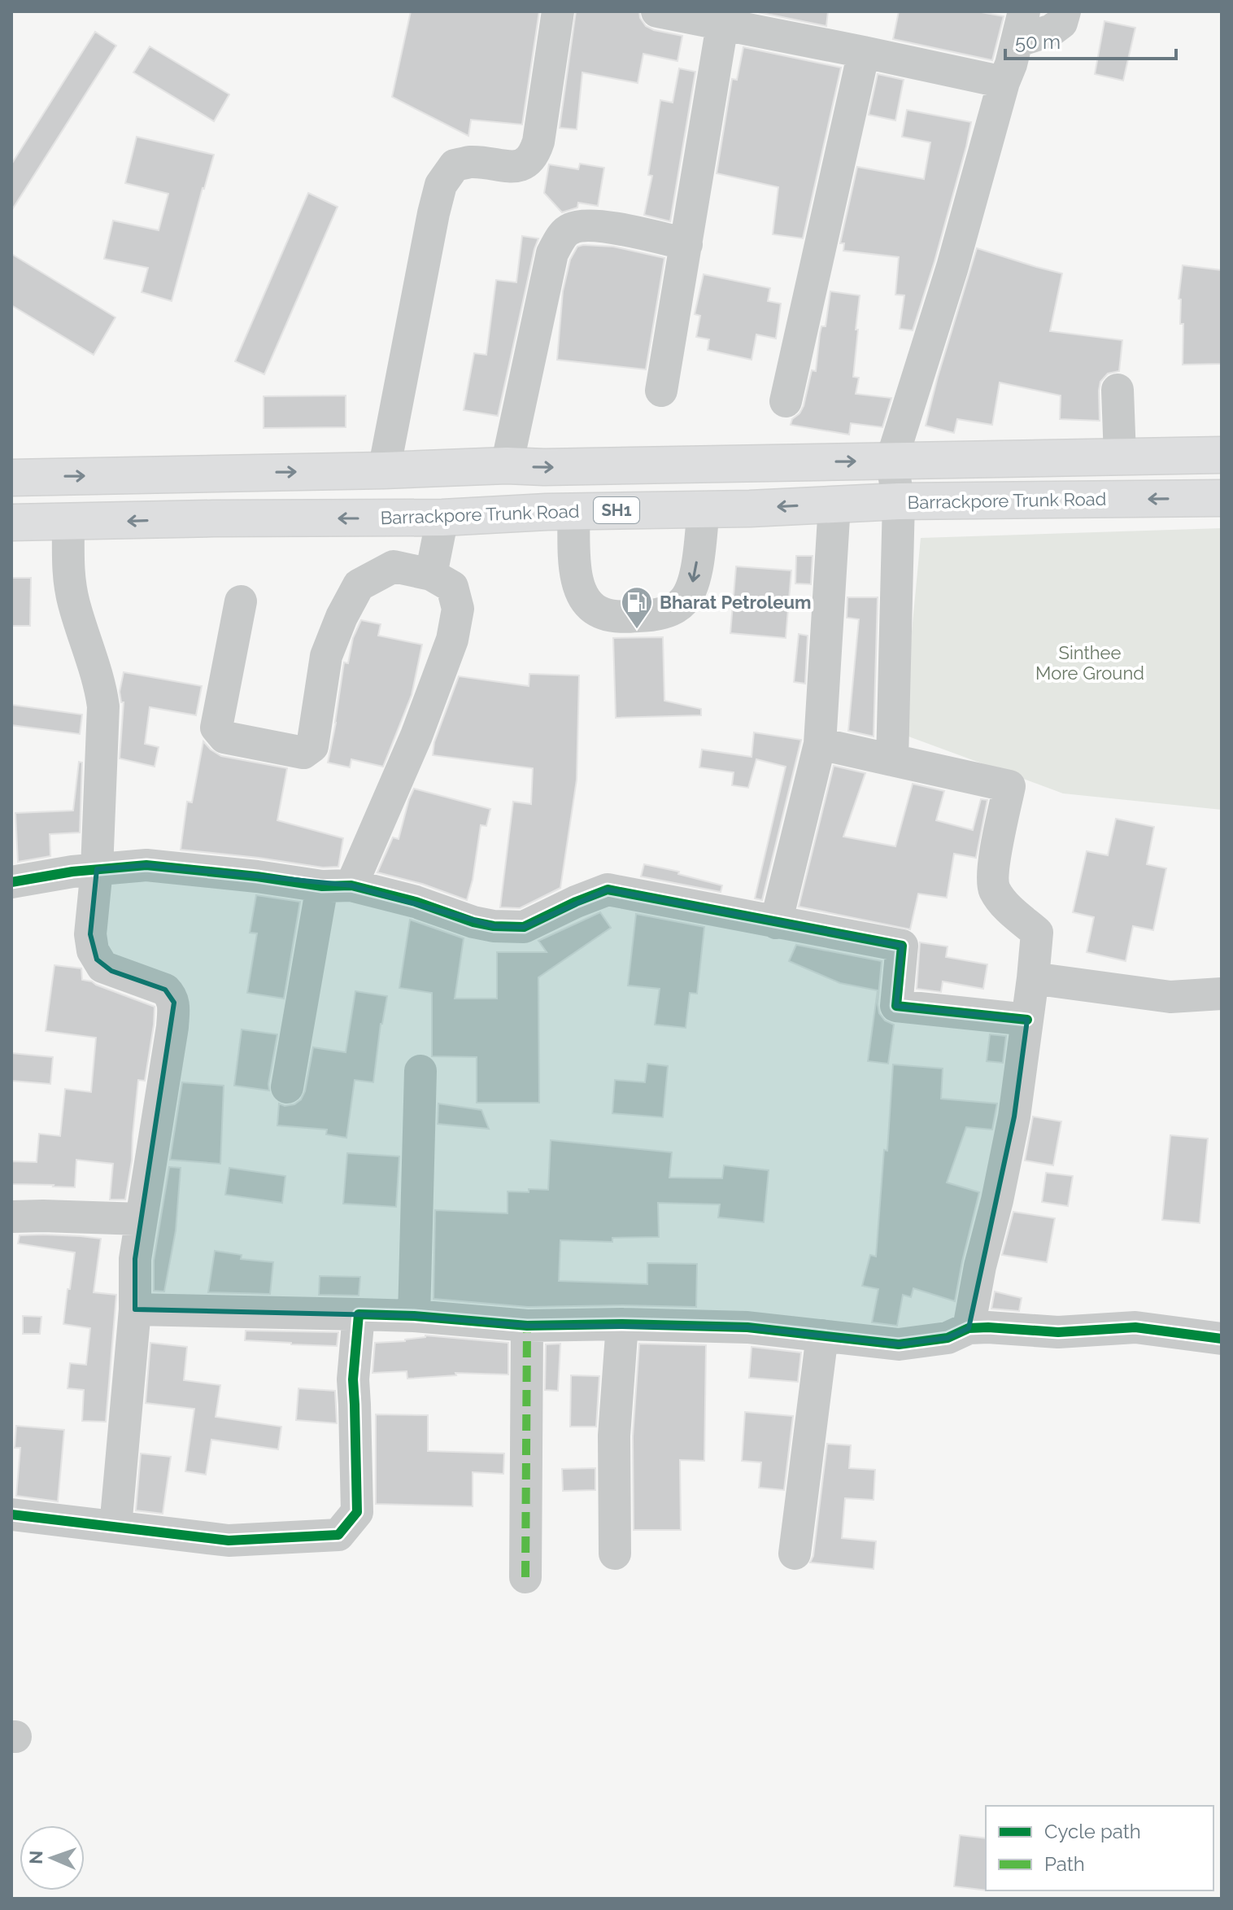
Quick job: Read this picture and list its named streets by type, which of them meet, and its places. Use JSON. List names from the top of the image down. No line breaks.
{"streets":{"main road":["Barrackpore Trunk Road","SH1"]},"parks":["Sinthee More Ground"],"places":{"fuel station":["Bharat Petroleum"]},"legend":["Cycle path","Path"],"scale_bar":"50 m","north":"left"}
